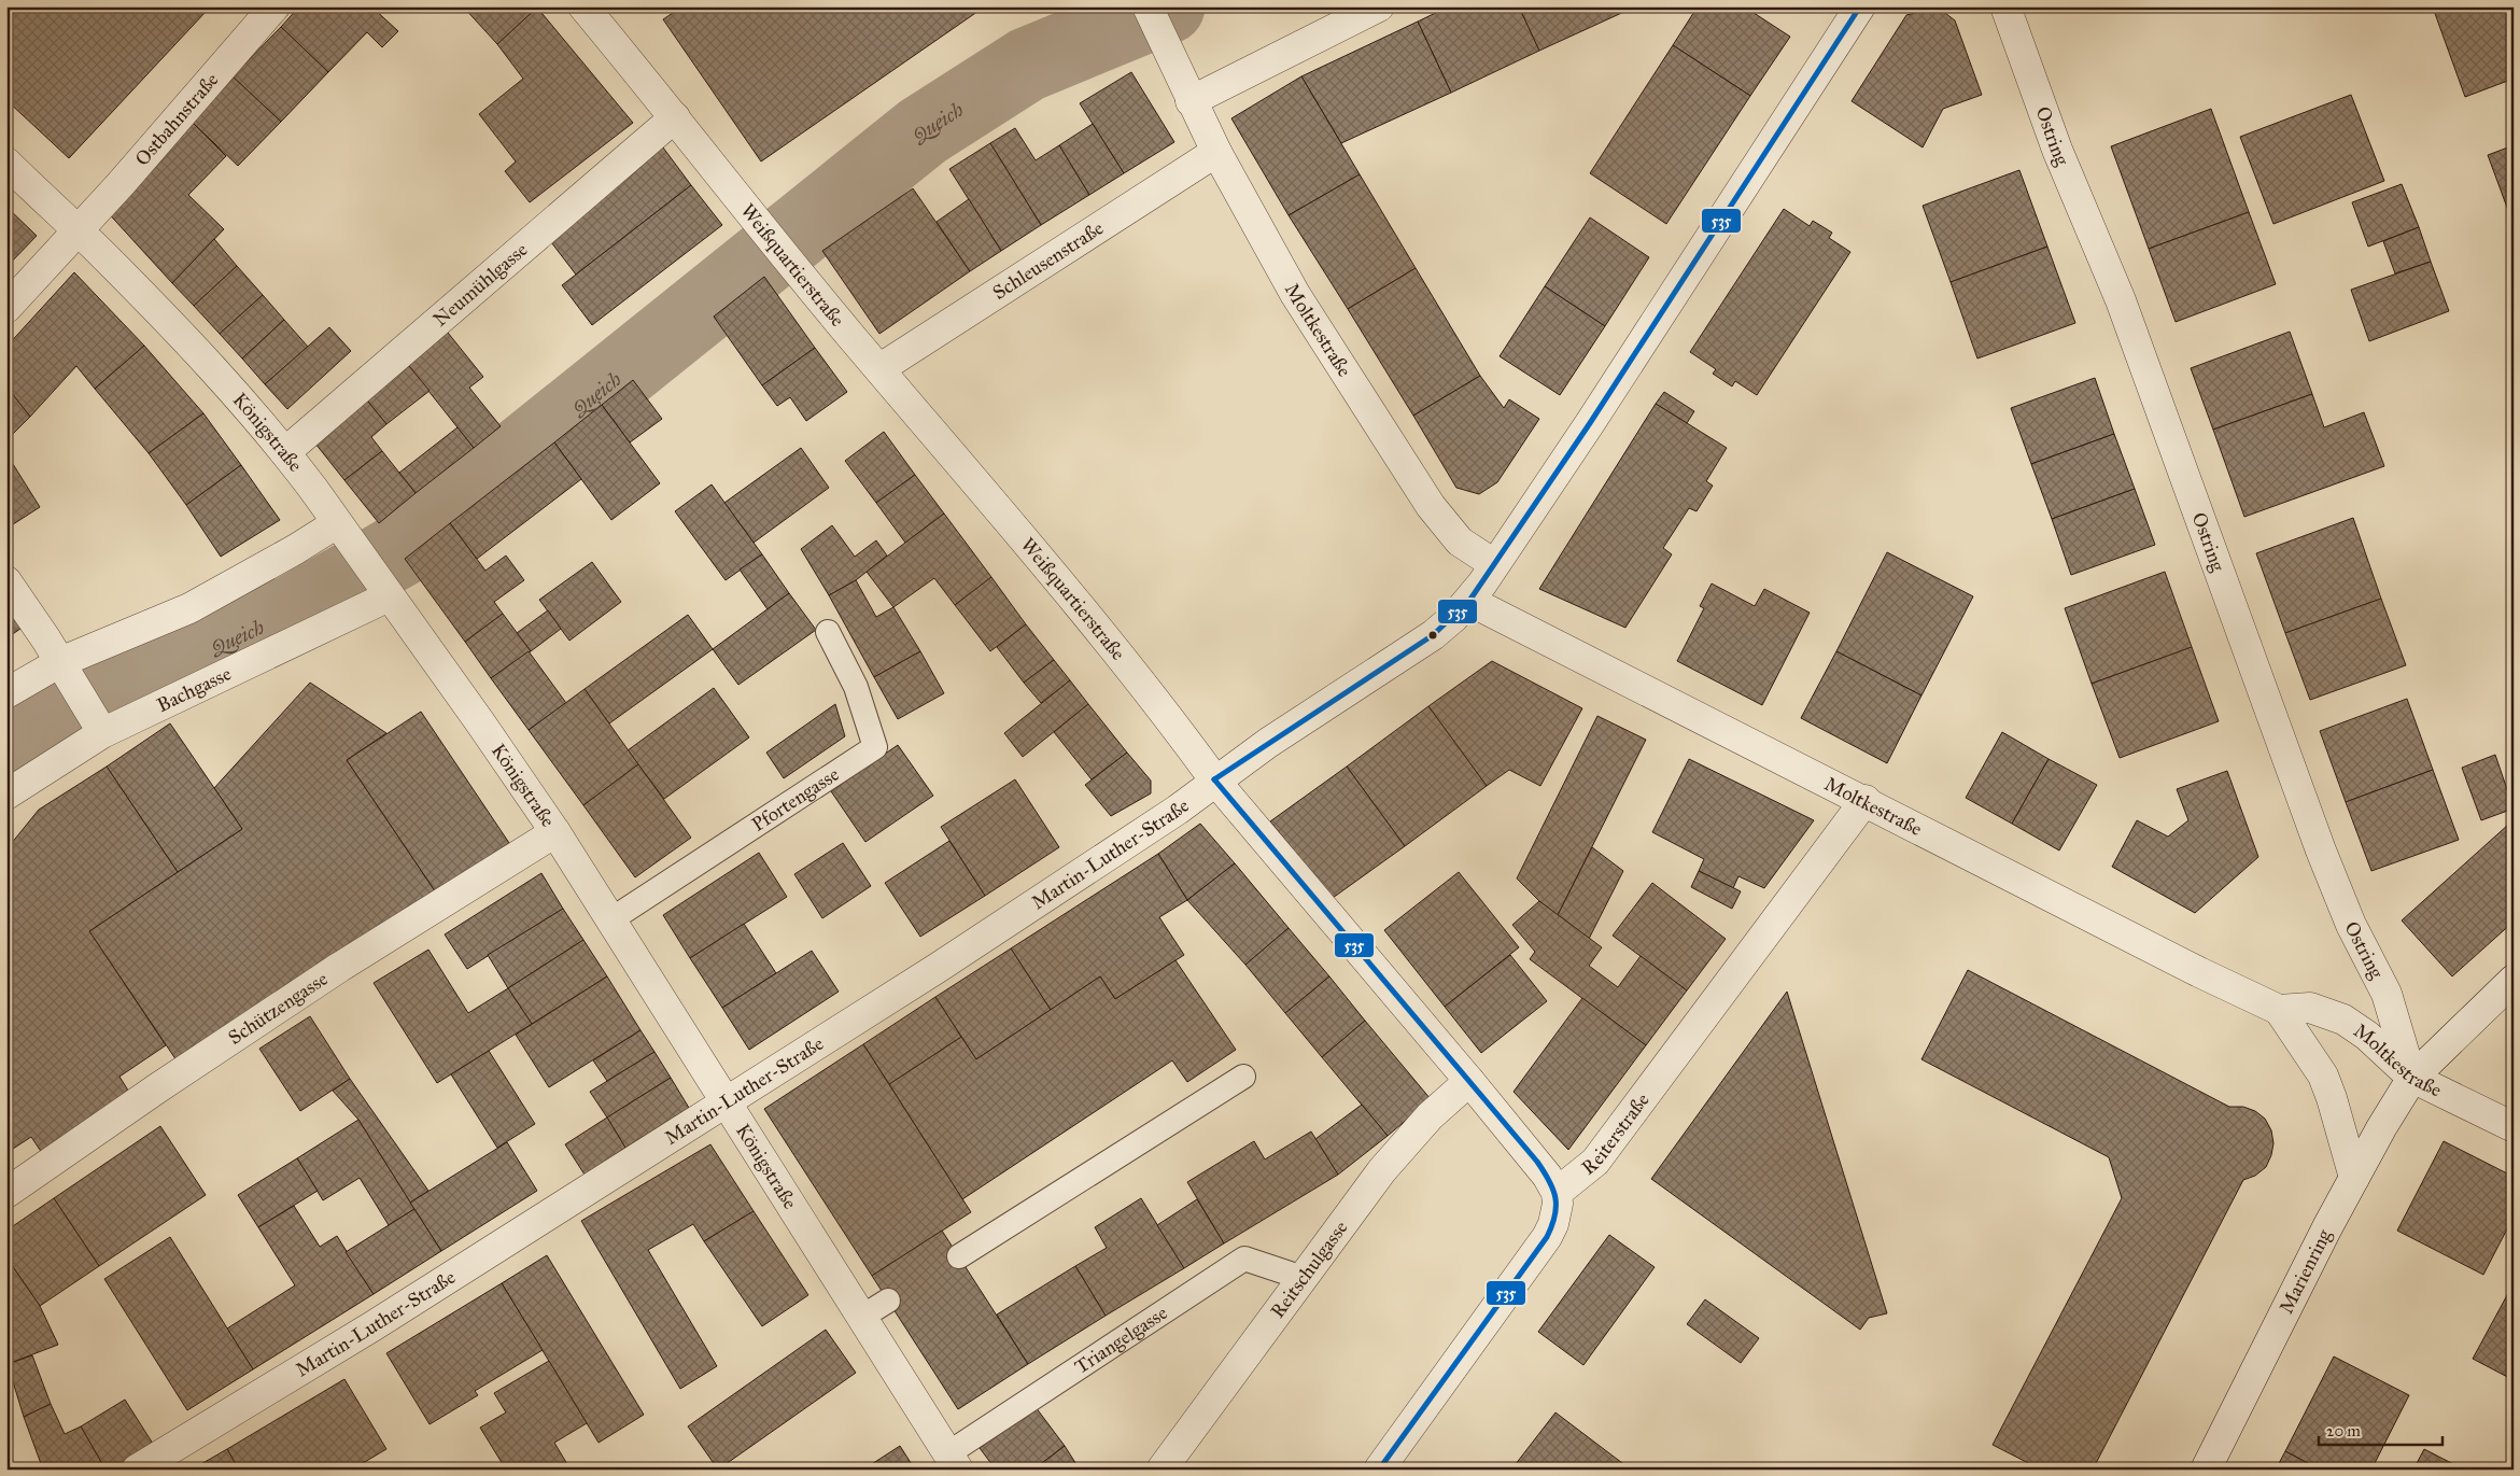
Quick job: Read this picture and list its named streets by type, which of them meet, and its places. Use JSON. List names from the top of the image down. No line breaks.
{"streets":{"street":["Ostbahnstraße","Ostring","Schleusenstraße","Weißquartierstraße","Neumühlgasse","Moltkestraße","Königstraße","Bachgasse","Martin-Luther-Straße","Schützengasse","Reiterstraße","Reitschulgasse","Marienring"],"lane":["Pfortengasse","Triangelgasse"]},"crossings":[["Ostbahnstraße","Königstraße"],["Ostring","Moltkestraße"],["Ostring","Marienring"],["Schleusenstraße","Weißquartierstraße"],["Schleusenstraße","Moltkestraße"],["Weißquartierstraße","Neumühlgasse"],["Weißquartierstraße","Martin-Luther-Straße"],["Weißquartierstraße","Reiterstraße"],["Weißquartierstraße","Reitschulgasse"],["Neumühlgasse","Königstraße"],["Moltkestraße","Martin-Luther-Straße"],["Moltkestraße","Reiterstraße"],["Moltkestraße","Marienring"],["Königstraße","Bachgasse"],["Königstraße","Pfortengasse"],["Königstraße","Martin-Luther-Straße"],["Königstraße","Schützengasse"],["Königstraße","Triangelgasse"],["Reitschulgasse","Triangelgasse"]],"water":["Queich"],"lines":["transit line 535"],"scale_bar":"20 m"}
